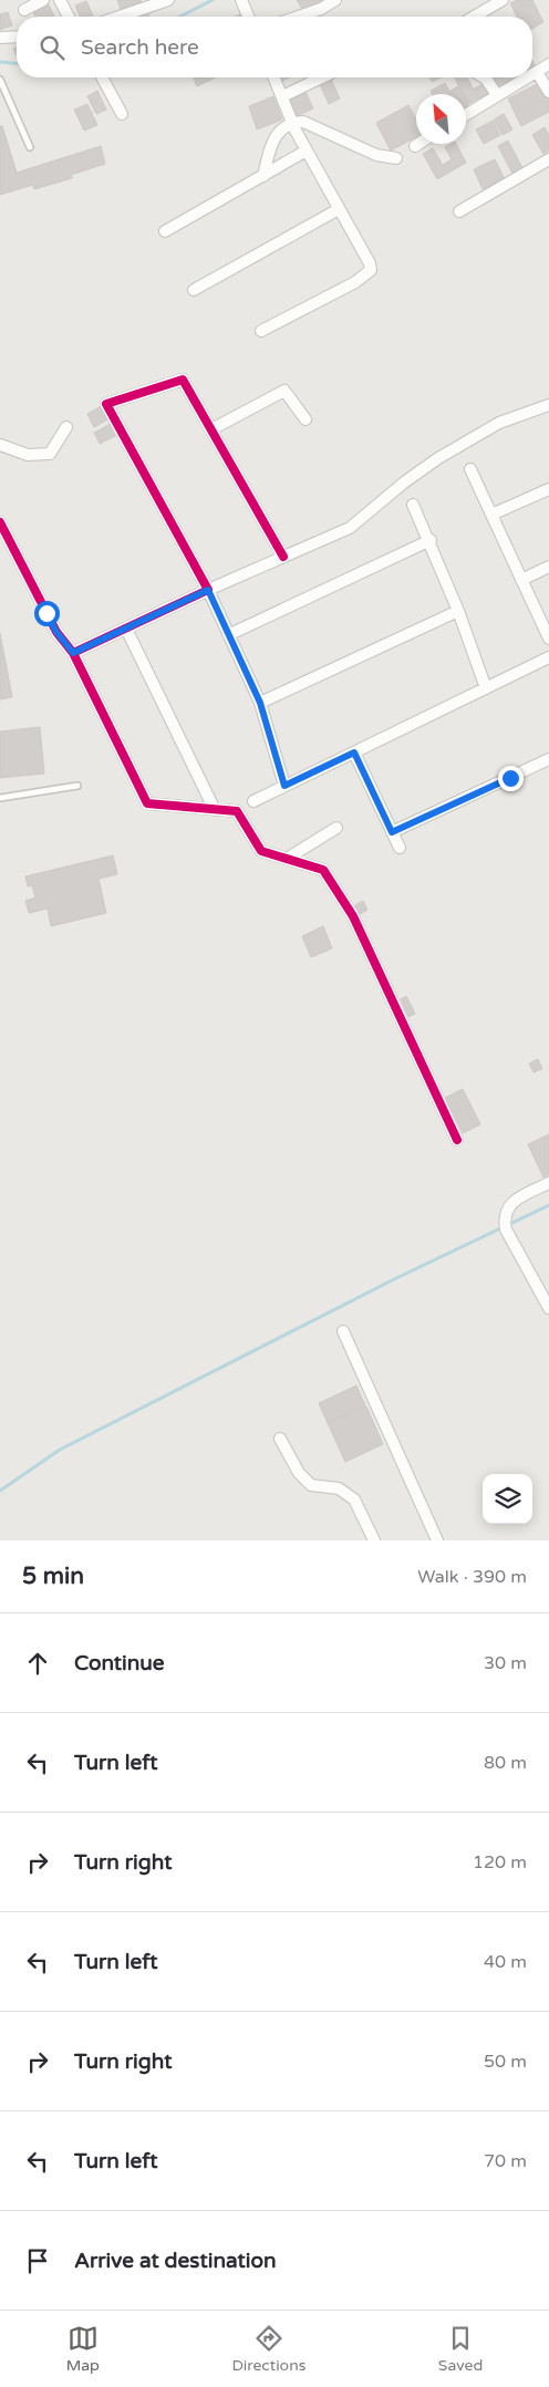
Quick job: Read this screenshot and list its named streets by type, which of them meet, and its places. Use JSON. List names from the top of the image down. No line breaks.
{"north":"top left","page":{"search":"Search here","heading":["5 min","Walk · 390 m"],"list":[["Continue","30 m"],["Turn left","80 m"],["Turn right","120 m"],["Turn left","40 m"],["Turn right","50 m"],["Turn left","70 m"],"Arrive at destination"],"nav":["Map","Directions","Saved"]}}
